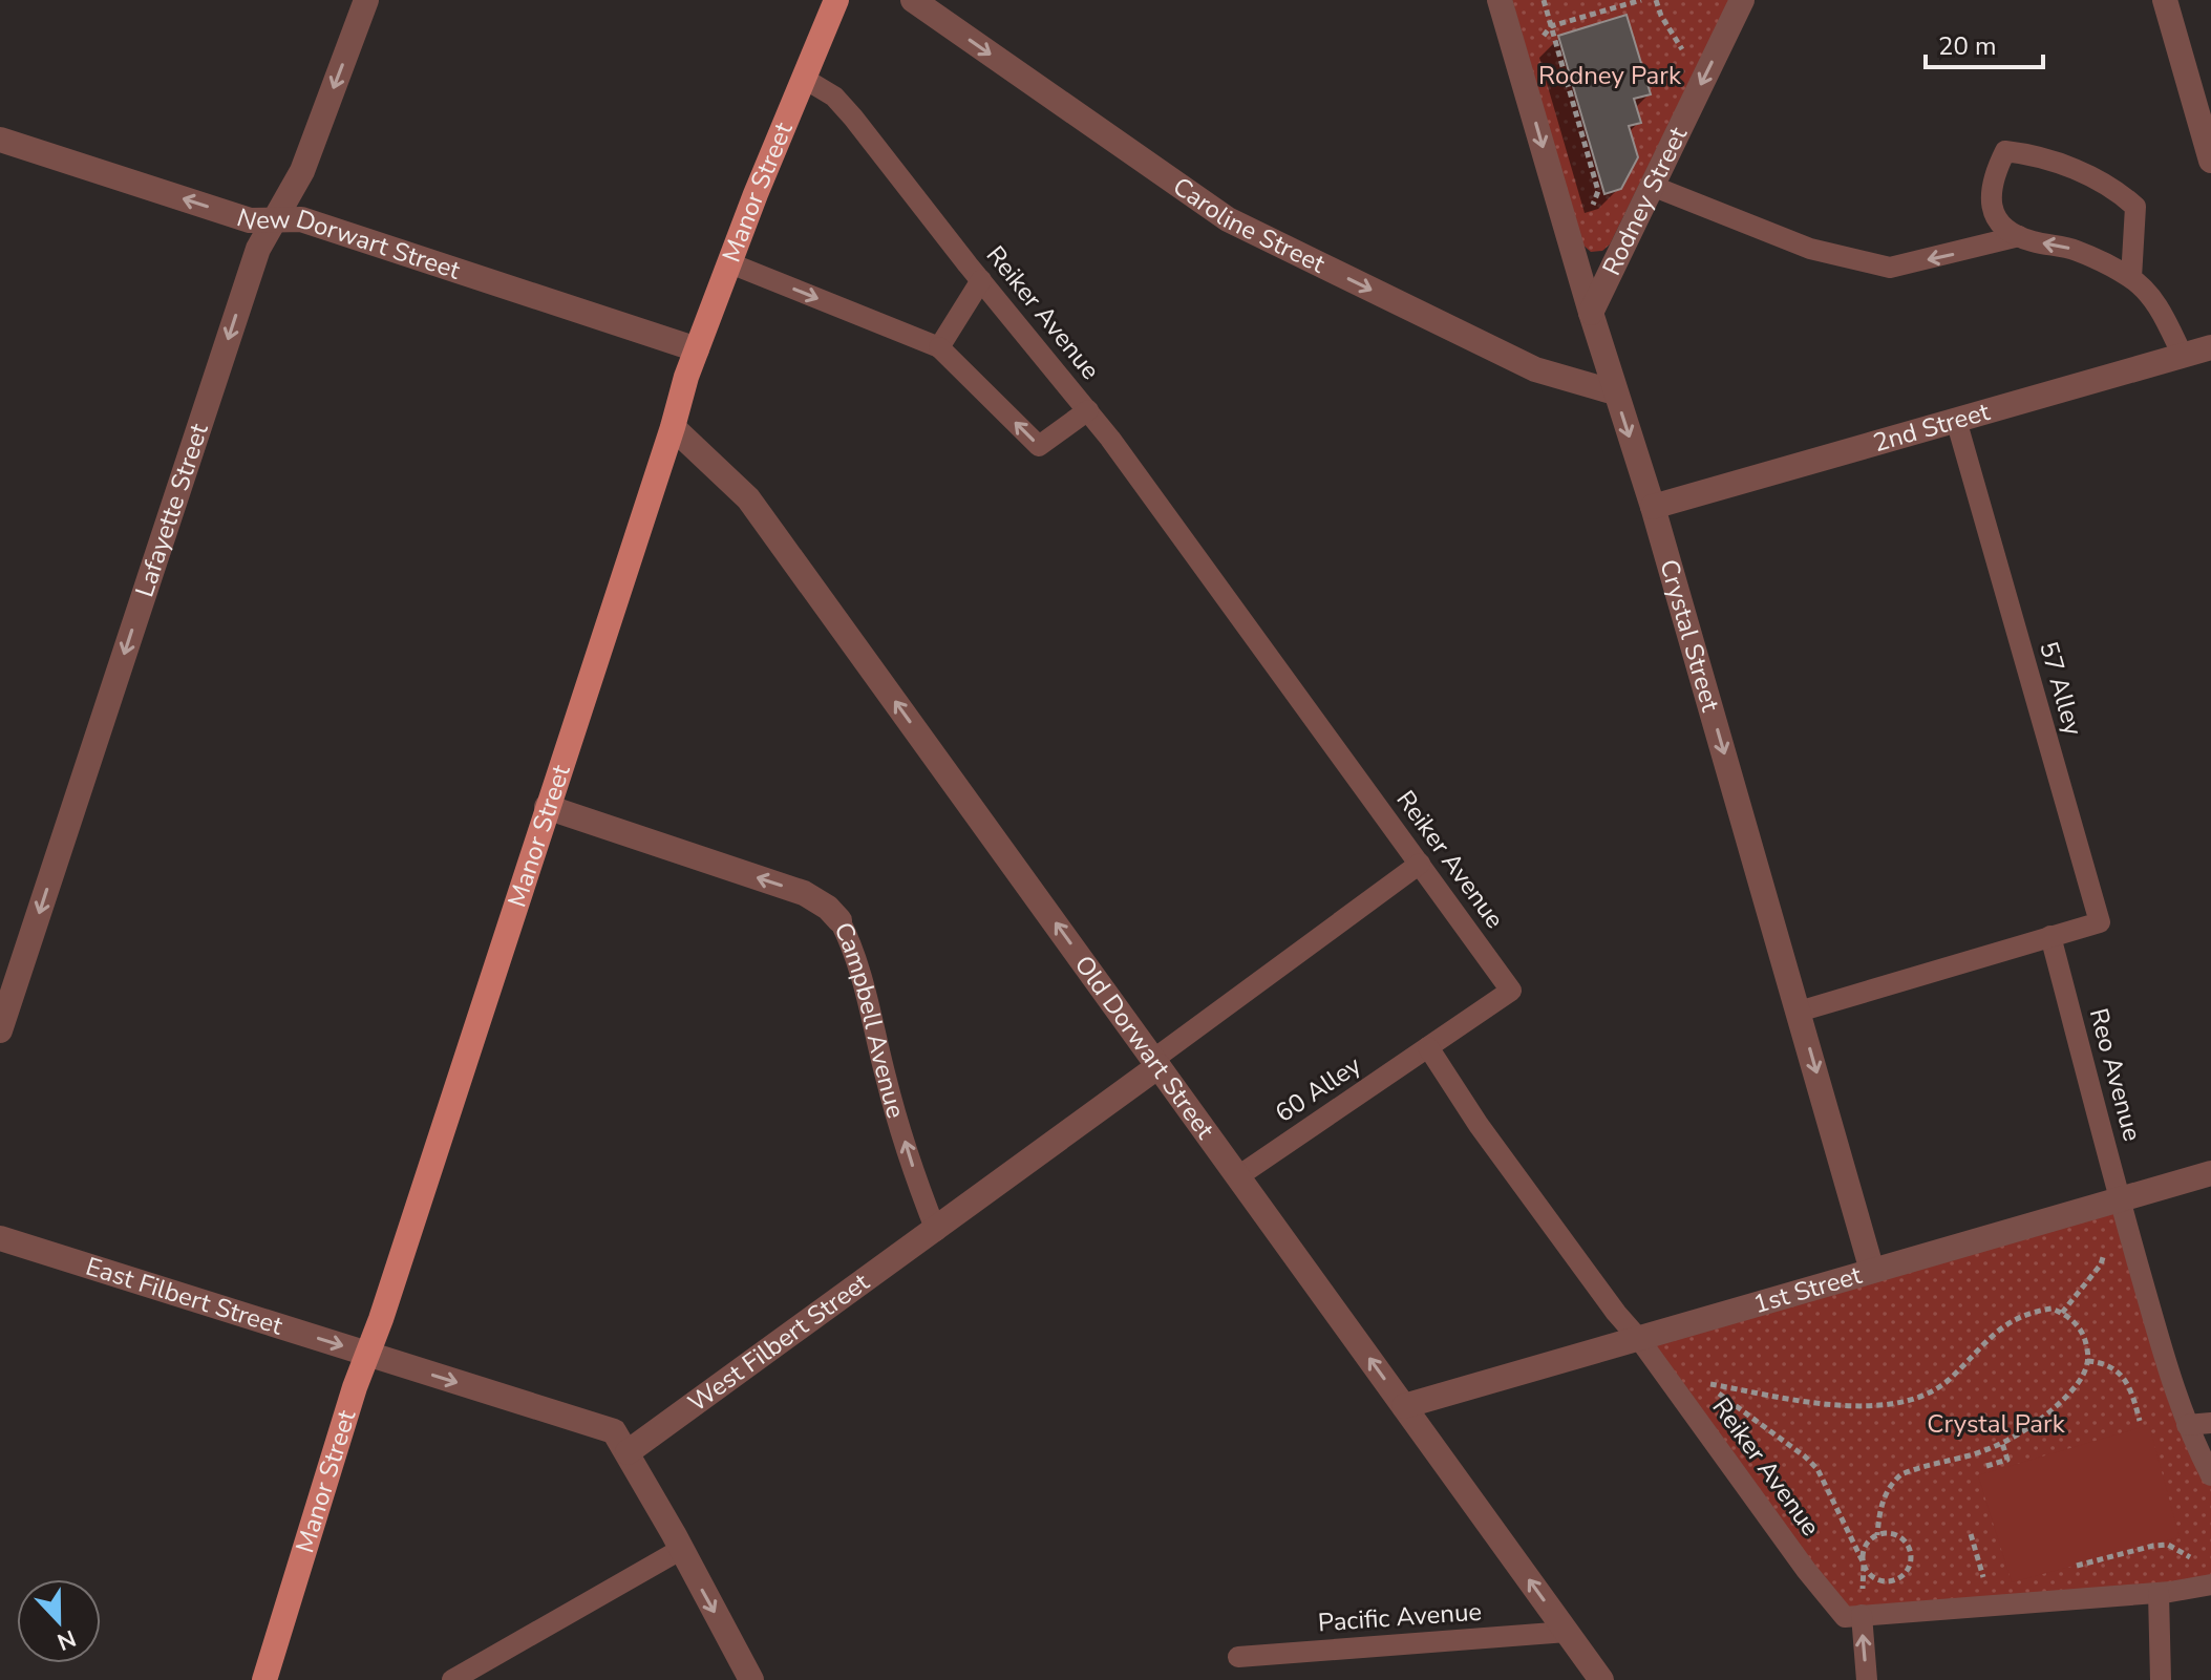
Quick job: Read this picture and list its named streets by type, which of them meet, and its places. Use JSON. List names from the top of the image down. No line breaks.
{"streets":{"main road":["Manor Street"],"street":["Rodney Street","Caroline Street","New Dorwart Street","2nd Street","Lafayette Street","Crystal Street","Campbell Avenue","Old Dorwart Street","1st Street","East Filbert Street","West Filbert Street"],"lane":["Reiker Avenue","57 Alley","Reo Avenue","60 Alley","Pacific Avenue"]},"crossings":[["Manor Street","New Dorwart Street"],["Manor Street","Reiker Avenue"],["Manor Street","Campbell Avenue"],["Manor Street","Old Dorwart Street"],["Manor Street","East Filbert Street"],["Rodney Street","Crystal Street"],["Caroline Street","Crystal Street"],["New Dorwart Street","Lafayette Street"],["Reiker Avenue","60 Alley"],["Reiker Avenue","1st Street"],["2nd Street","Crystal Street"],["2nd Street","57 Alley"],["Crystal Street","1st Street"],["57 Alley","Reo Avenue"],["Campbell Avenue","West Filbert Street"],["Old Dorwart Street","60 Alley"],["Old Dorwart Street","1st Street"],["Old Dorwart Street","West Filbert Street"],["Old Dorwart Street","Pacific Avenue"],["Reo Avenue","1st Street"]],"one_way":["Rodney Street","Caroline Street","New Dorwart Street","Lafayette Street","Crystal Street","Campbell Avenue","Old Dorwart Street","East Filbert Street"],"parks":["Rodney Park","Crystal Park"],"scale_bar":"20 m","north":"bottom"}
